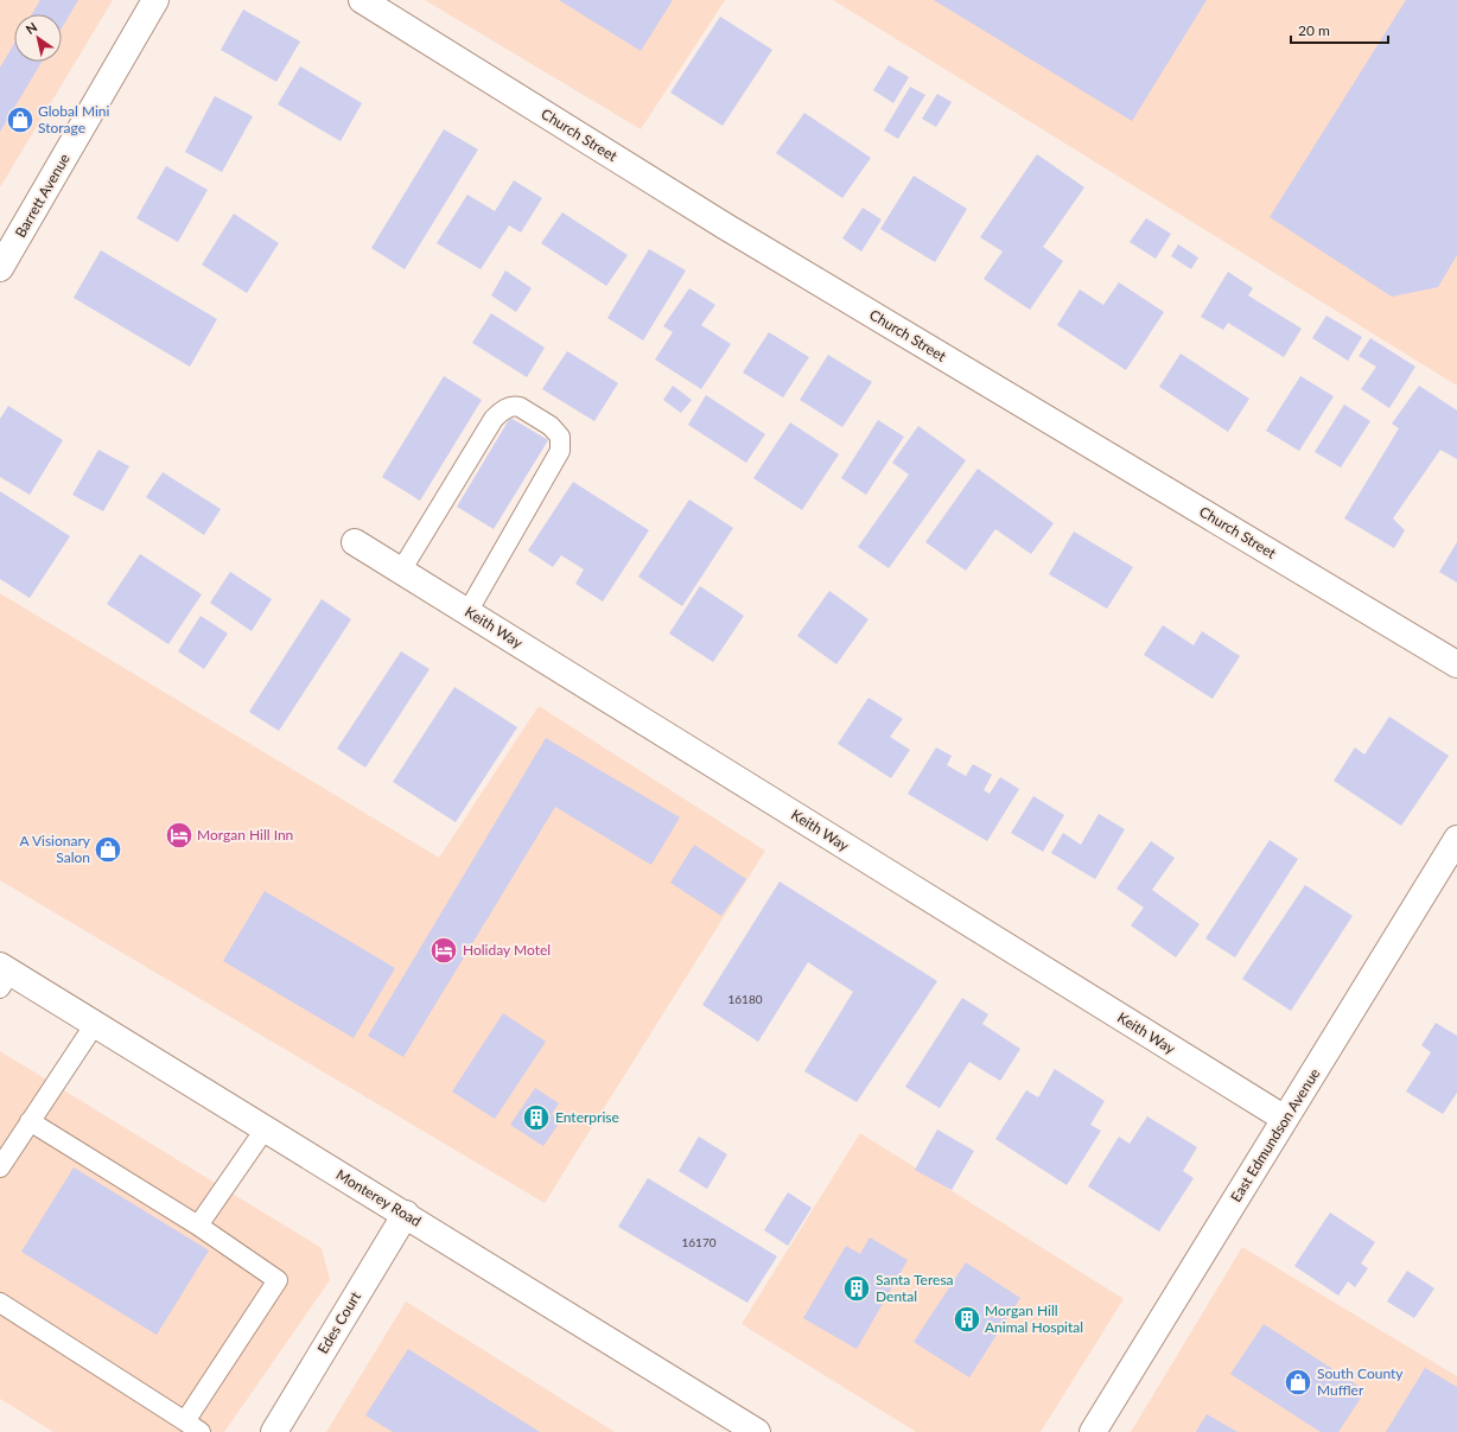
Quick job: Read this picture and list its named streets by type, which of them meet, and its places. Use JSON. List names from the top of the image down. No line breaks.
{"streets":{"street":["Church Street","Barrett Avenue","Keith Way","East Edmundson Avenue","Monterey Road","Edes Court"]},"crossings":[["Keith Way","East Edmundson Avenue"],["Monterey Road","Edes Court"]],"places":{"shop":["Global Mini Storage","A Visionary Salon","South County Muffler"],"hotel":["Morgan Hill Inn","Holiday Motel"],"building":["Enterprise","Santa Teresa Dental","Morgan Hill Animal Hospital"]},"house_numbers":["16180","16170"],"scale_bar":"20 m","north":"top left"}
